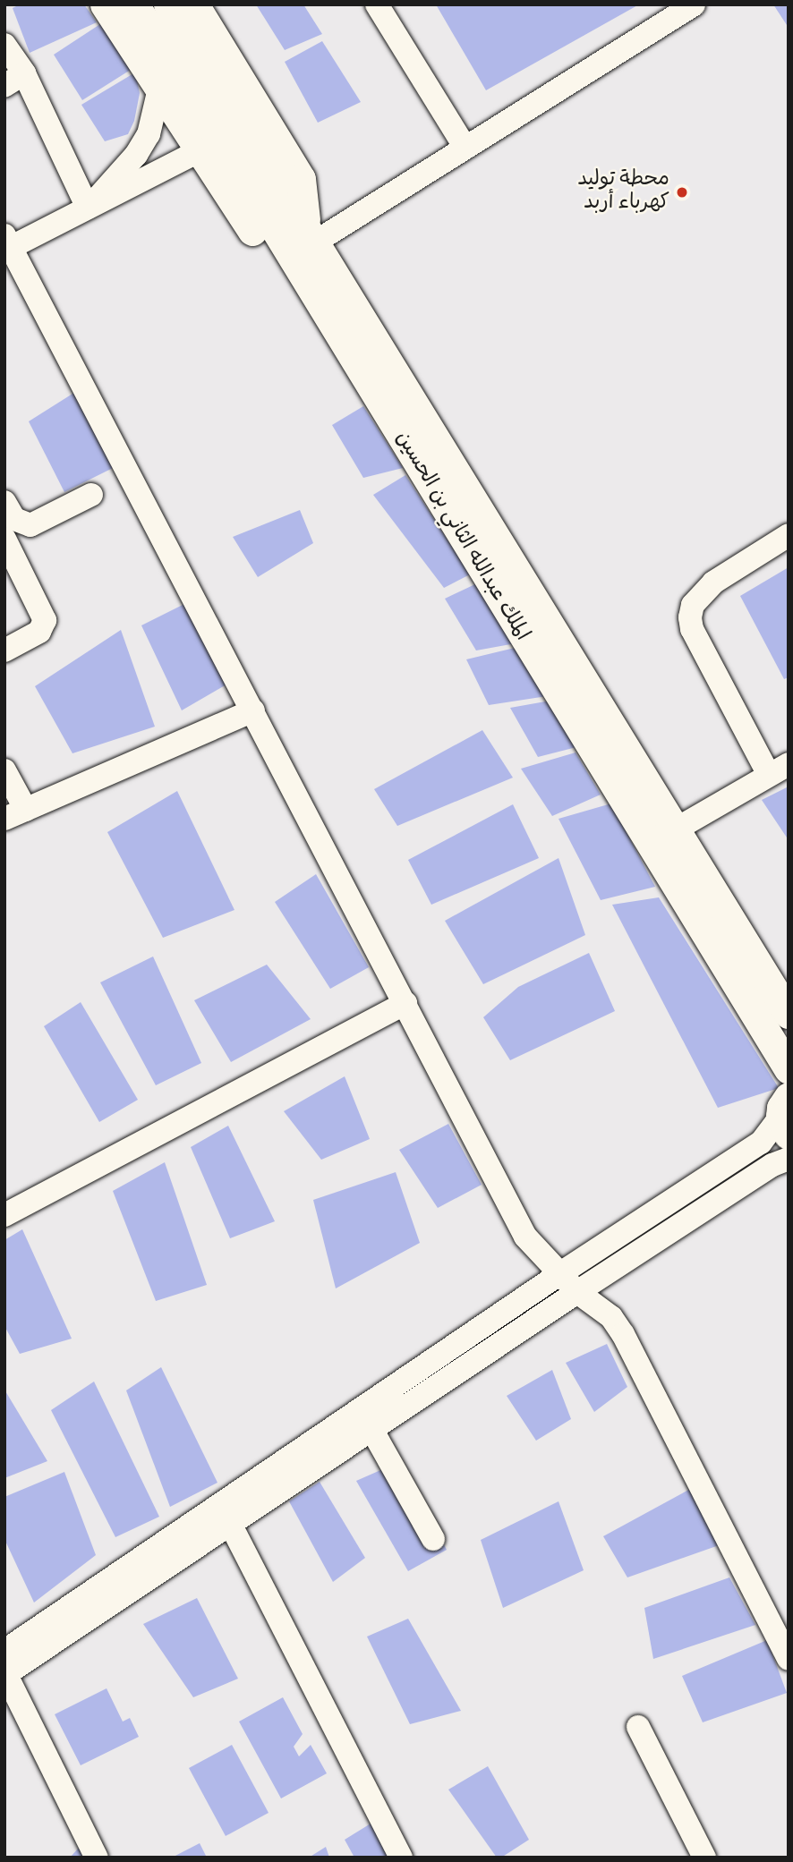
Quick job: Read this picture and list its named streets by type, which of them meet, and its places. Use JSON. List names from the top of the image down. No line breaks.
{"streets":{"main road":["الملك عبدالله الثاني بن الحسين"]},"places":["محطة توليد كهرباء أربد"]}
